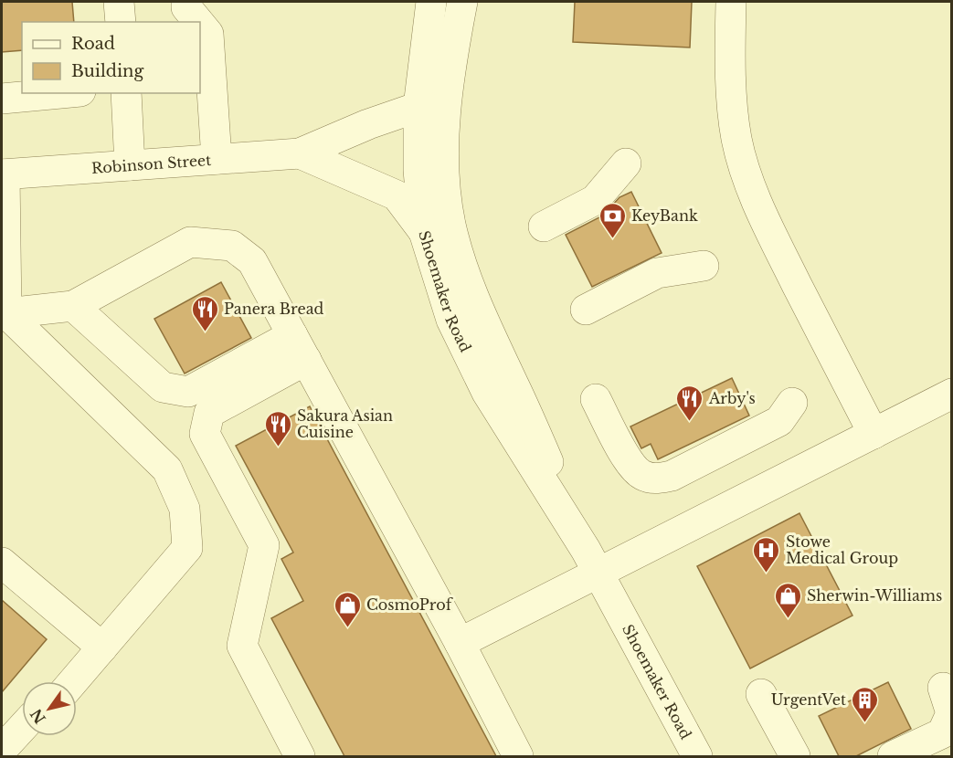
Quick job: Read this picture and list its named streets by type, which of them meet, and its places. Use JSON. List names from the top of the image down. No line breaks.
{"streets":{"street":["Robinson Street","Shoemaker Road"]},"crossings":[["Robinson Street","Shoemaker Road"]],"places":{"bank":["KeyBank"],"restaurant":["Panera Bread","Arby's","Sakura Asian Cuisine"],"hospital":["Stowe Medical Group"],"shop":["Sherwin-Williams","CosmoProf"],"building":["UrgentVet"]},"legend":["Road","Building"],"north":"bottom left"}
